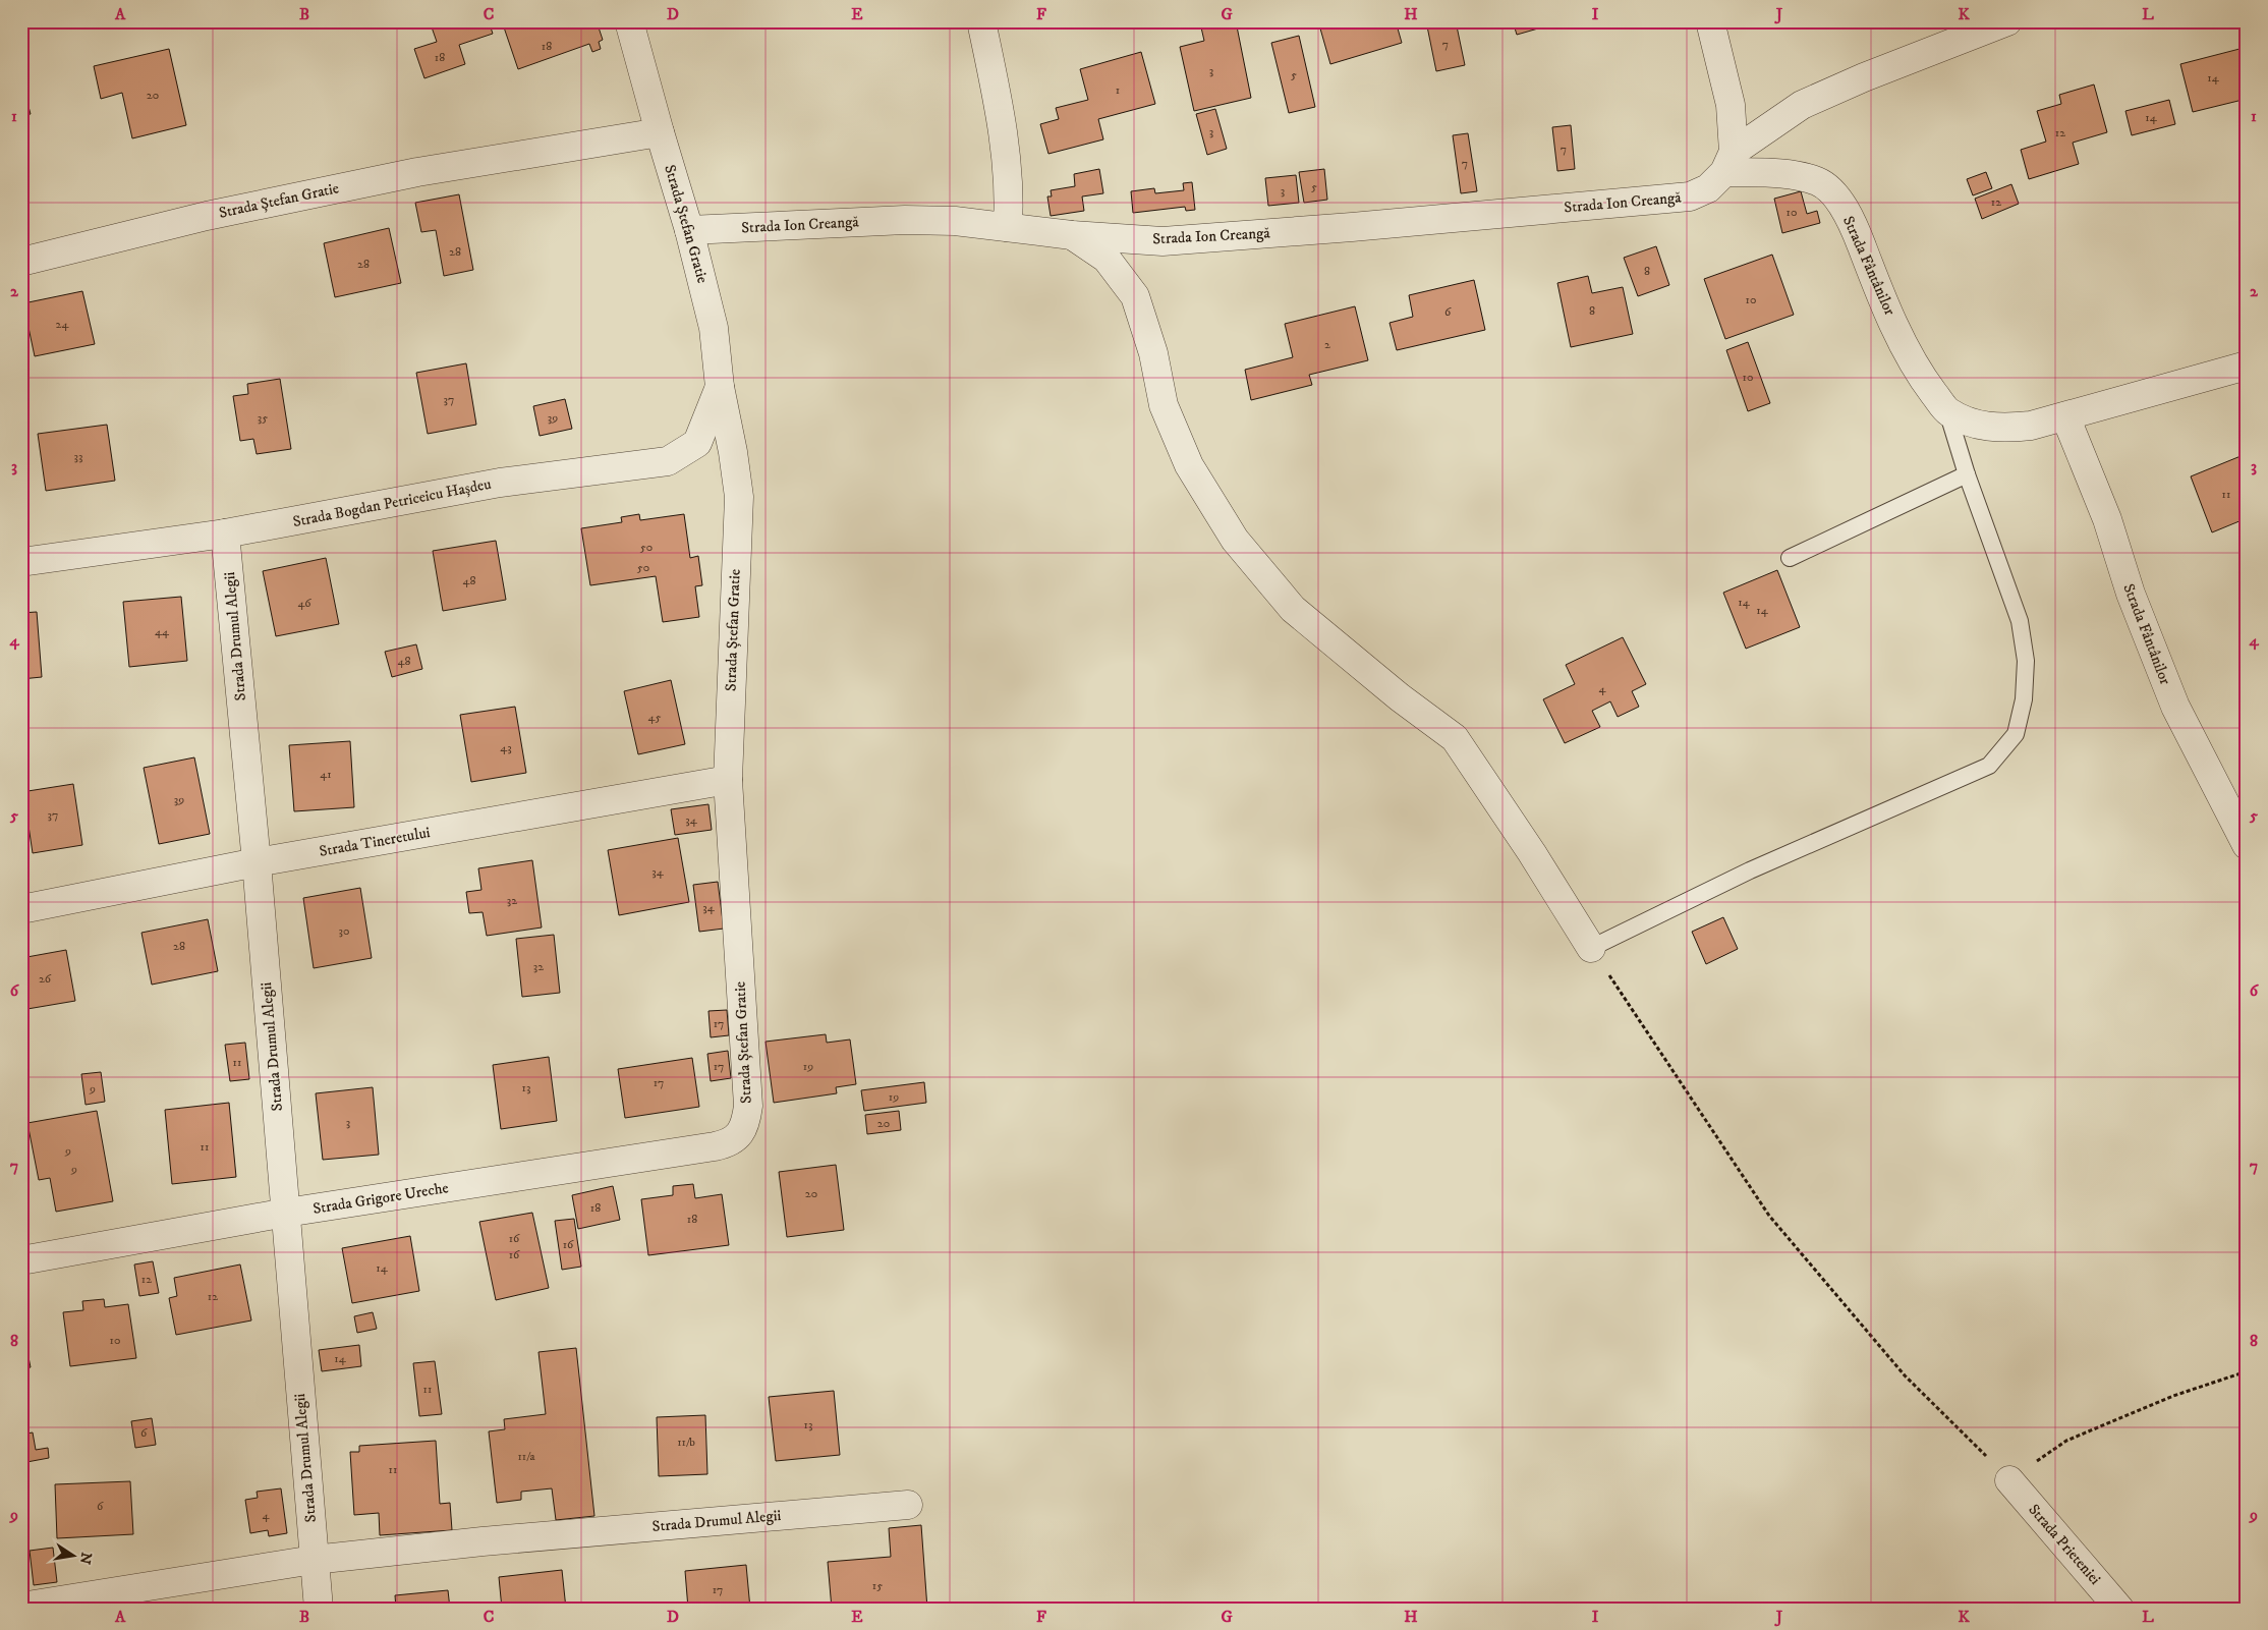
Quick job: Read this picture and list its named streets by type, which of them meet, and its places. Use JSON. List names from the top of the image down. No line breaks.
{"streets":{"street":["Strada Ștefan Gratie","Strada Ion Creangă","Strada Fântânilor","Strada Bogdan Petriceicu Hașdeu","Strada Drumul Alegii","Strada Tineretului","Strada Grigore Ureche","Strada Prieteniei"]},"crossings":[["Strada Ștefan Gratie","Strada Ion Creangă"],["Strada Ștefan Gratie","Strada Bogdan Petriceicu Hașdeu"],["Strada Ștefan Gratie","Strada Tineretului"],["Strada Ștefan Gratie","Strada Grigore Ureche"],["Strada Ion Creangă","Strada Fântânilor"],["Strada Bogdan Petriceicu Hașdeu","Strada Drumul Alegii"],["Strada Drumul Alegii","Strada Tineretului"],["Strada Drumul Alegii","Strada Grigore Ureche"]],"house_numbers":["7","18","18","3","5","14","1","20","14","3","12","7","7","5","3","12","10","28","28","8","10","8","6","24","2","10","37","35","39","33","11","50","50","48","14","46","14","44","48","4","45","43","41","39","37","34","34","32","34","30","28","32","26","17","11","17","19","17","13","9","19","3","20","11","9","9","20","18","18","16","16","16","14","12","12","10","14","11","13","6","11/b","11/a","11","6","4","15","17"],"north":"right","grid":{"columns":["A","B","C","D","E","F","G","H","I","J","K","L"],"rows":["1","2","3","4","5","6","7","8","9"]}}
